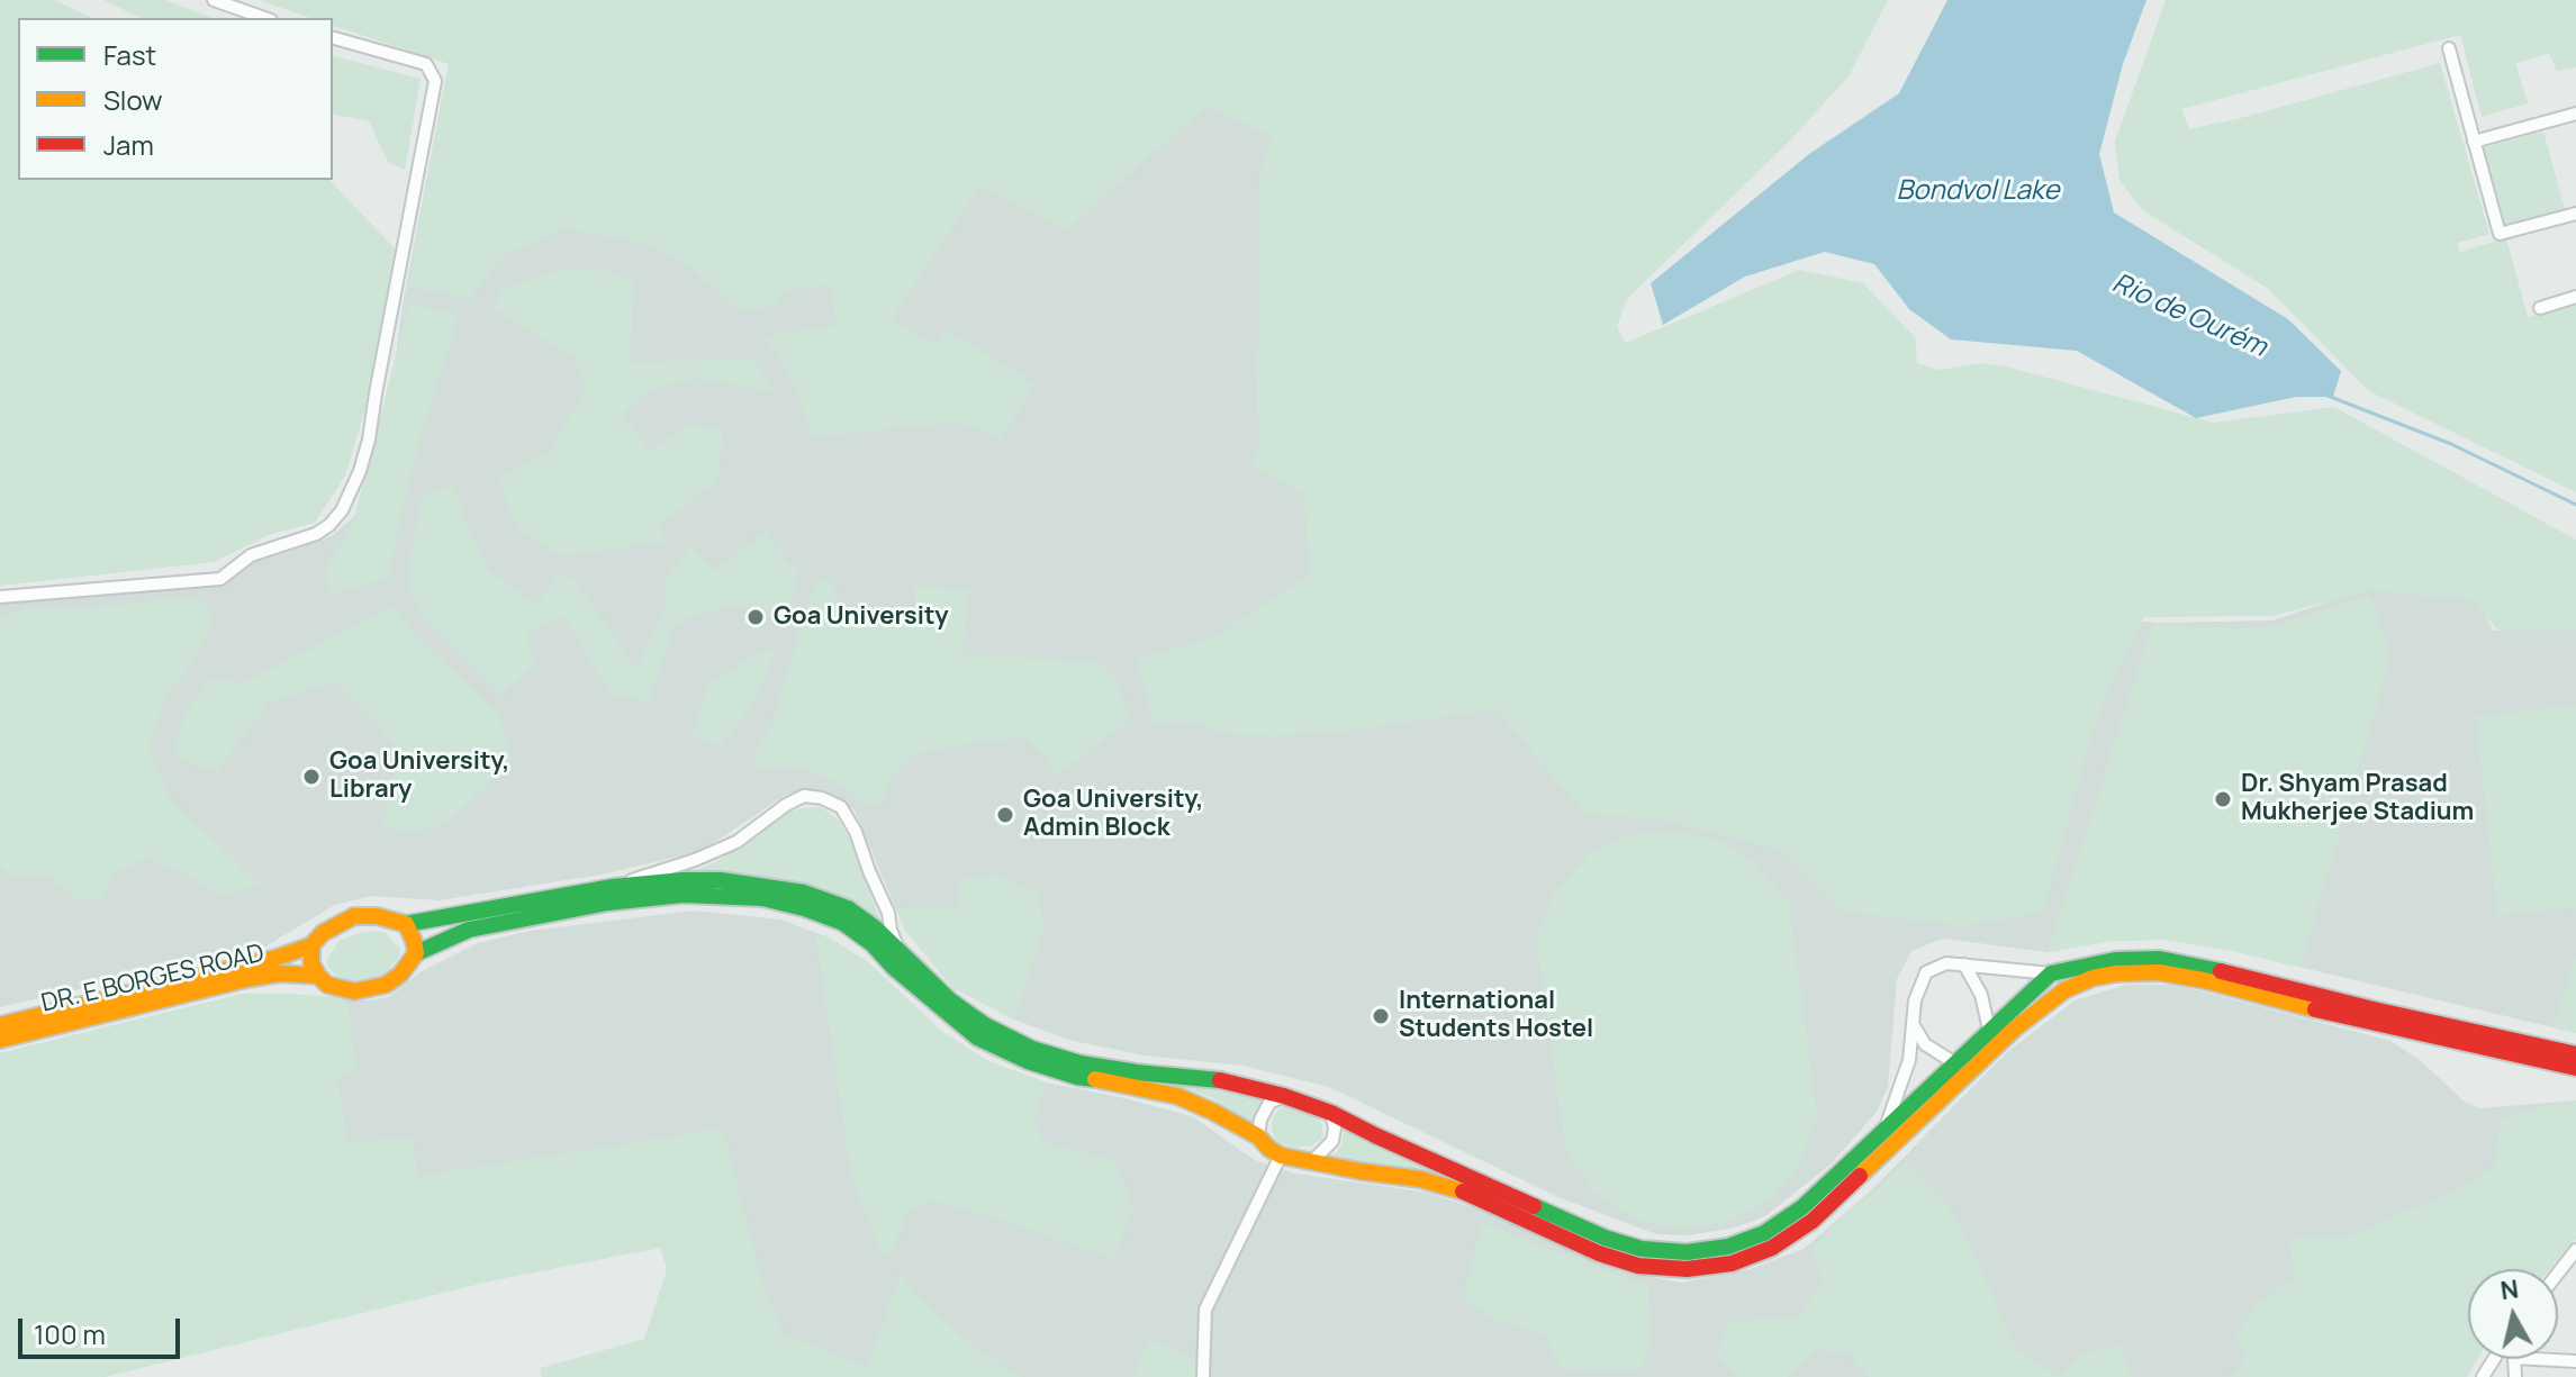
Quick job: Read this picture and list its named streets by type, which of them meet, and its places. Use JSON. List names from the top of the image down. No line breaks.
{"streets":{"main road":["DR. E BORGES ROAD"]},"water":["Bondvol Lake","Rio de Ourém"],"places":["Goa University","Goa University, Library","Dr. Shyam Prasad Mukherjee Stadium","Goa University, Admin Block","International Students Hostel"],"legend":["Fast","Slow","Jam"],"scale_bar":"100 m","north":"top"}
